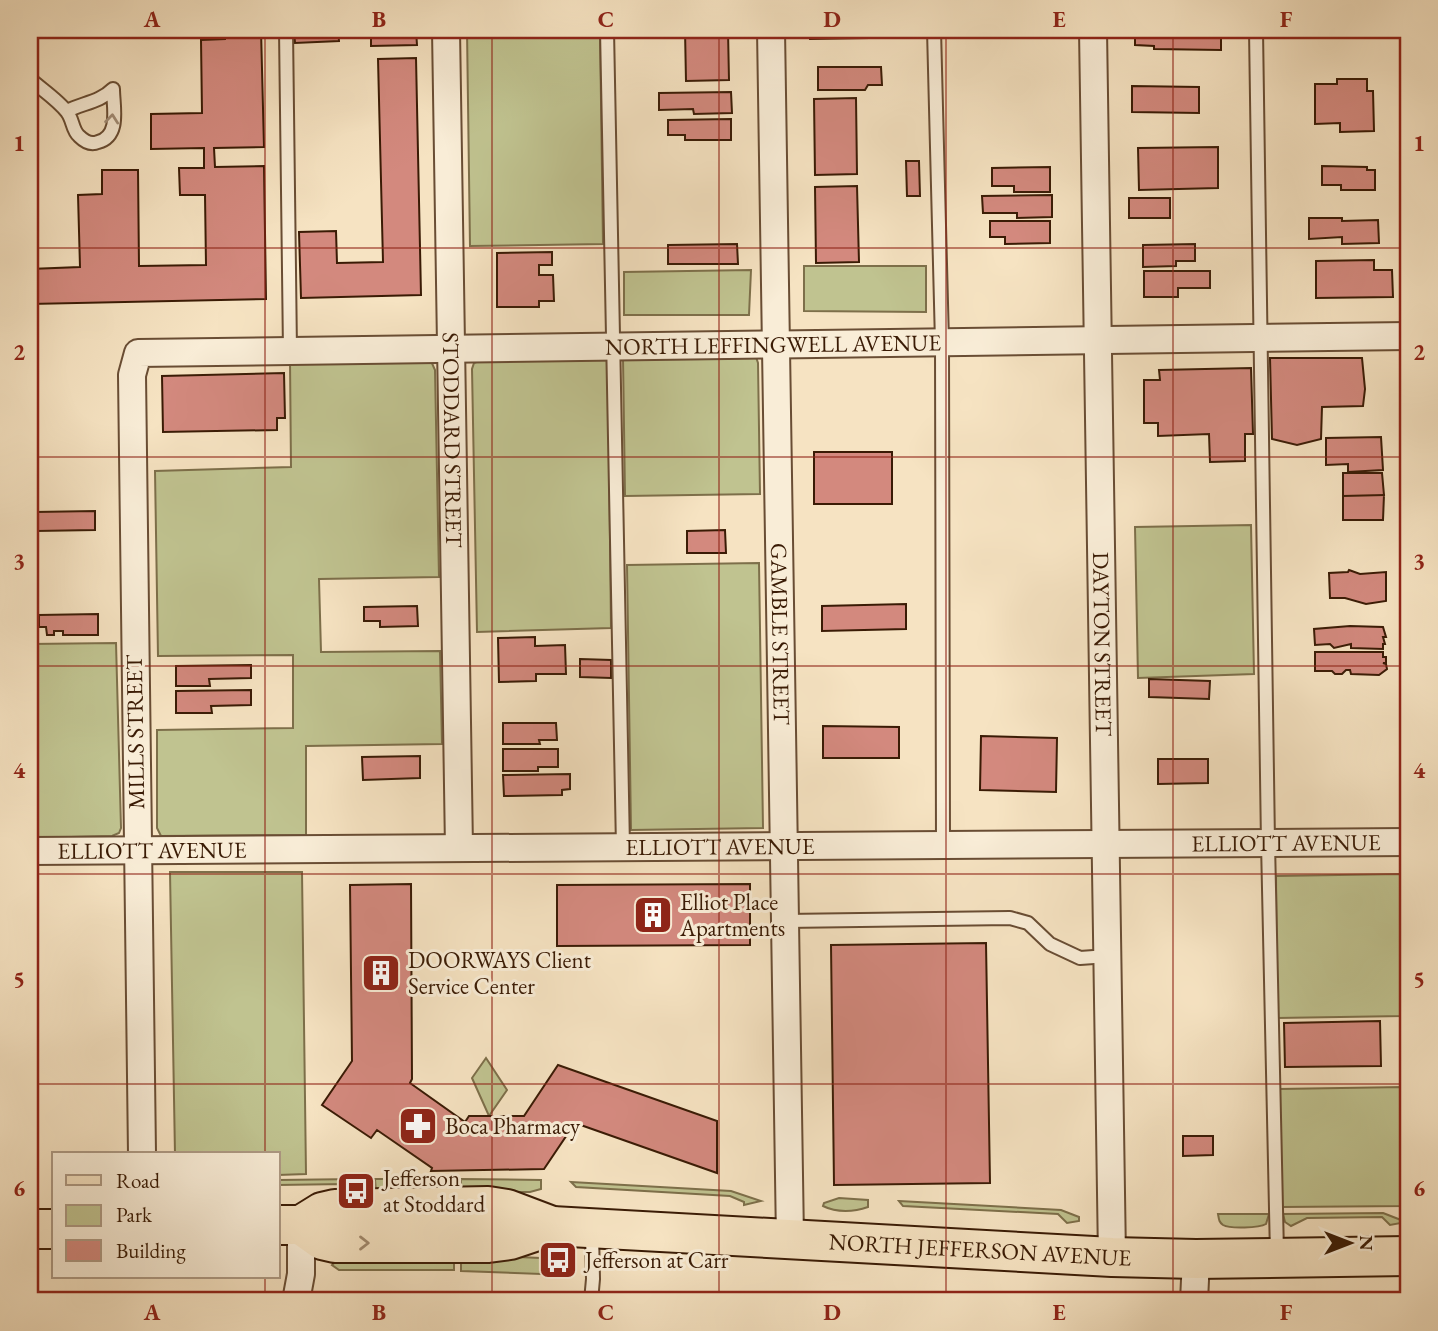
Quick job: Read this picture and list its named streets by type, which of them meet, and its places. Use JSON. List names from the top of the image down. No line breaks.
{"streets":{"main road":["NORTH JEFFERSON AVENUE"],"street":["NORTH LEFFINGWELL AVENUE","STODDARD STREET","GAMBLE STREET","DAYTON STREET","MILLS STREET","ELLIOTT AVENUE"]},"crossings":[["NORTH LEFFINGWELL AVENUE","STODDARD STREET"],["NORTH LEFFINGWELL AVENUE","GAMBLE STREET"],["NORTH LEFFINGWELL AVENUE","DAYTON STREET"],["NORTH LEFFINGWELL AVENUE","MILLS STREET"],["STODDARD STREET","ELLIOTT AVENUE"],["GAMBLE STREET","ELLIOTT AVENUE"],["GAMBLE STREET","NORTH JEFFERSON AVENUE"],["DAYTON STREET","ELLIOTT AVENUE"],["DAYTON STREET","NORTH JEFFERSON AVENUE"],["MILLS STREET","ELLIOTT AVENUE"]],"places":{"building":["Elliot Place Apartments","DOORWAYS Client Service Center"],"pharmacy":["Boca Pharmacy"],"bus stop":["Jefferson at Stoddard","Jefferson at Carr"]},"legend":["Road","Park","Building"],"north":"right","grid":{"columns":["A","B","C","D","E","F"],"rows":["1","2","3","4","5","6"]}}
